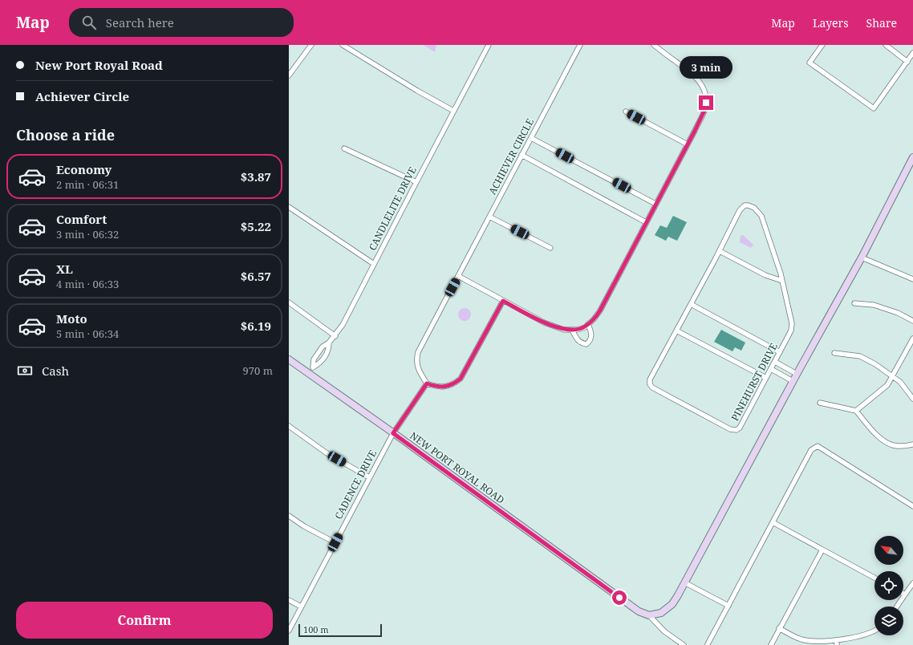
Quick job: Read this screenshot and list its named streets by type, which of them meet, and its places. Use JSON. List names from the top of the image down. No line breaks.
{"streets":{"main road":["NEW PORT ROYAL ROAD"],"street":["ACHIEVER CIRCLE","CANDLELITE DRIVE","PINEHURST DRIVE","CADENCE DRIVE"]},"crossings":[["CANDLELITE DRIVE","NEW PORT ROYAL ROAD"],["NEW PORT ROYAL ROAD","CADENCE DRIVE"]],"scale_bar":"100 m","north":"top left","page":{"header":"Map","search":"Search here","nav":["Map","Layers","Share"],"banner":["New Port Royal Road","Achiever Circle"],"bubble":"3 min","heading":"Choose a ride","list":[{"name":"Economy","note":"2 min · 06:31","value":"$3.87"},{"name":"Comfort","note":"3 min · 06:32","value":"$5.22"},{"name":"XL","note":"4 min · 06:33","value":"$6.57"},{"name":"Moto","note":"5 min · 06:34","value":"$6.19"}],"pay":["Cash","970 m"],"buttons":"Confirm","scale":"100 m"}}
